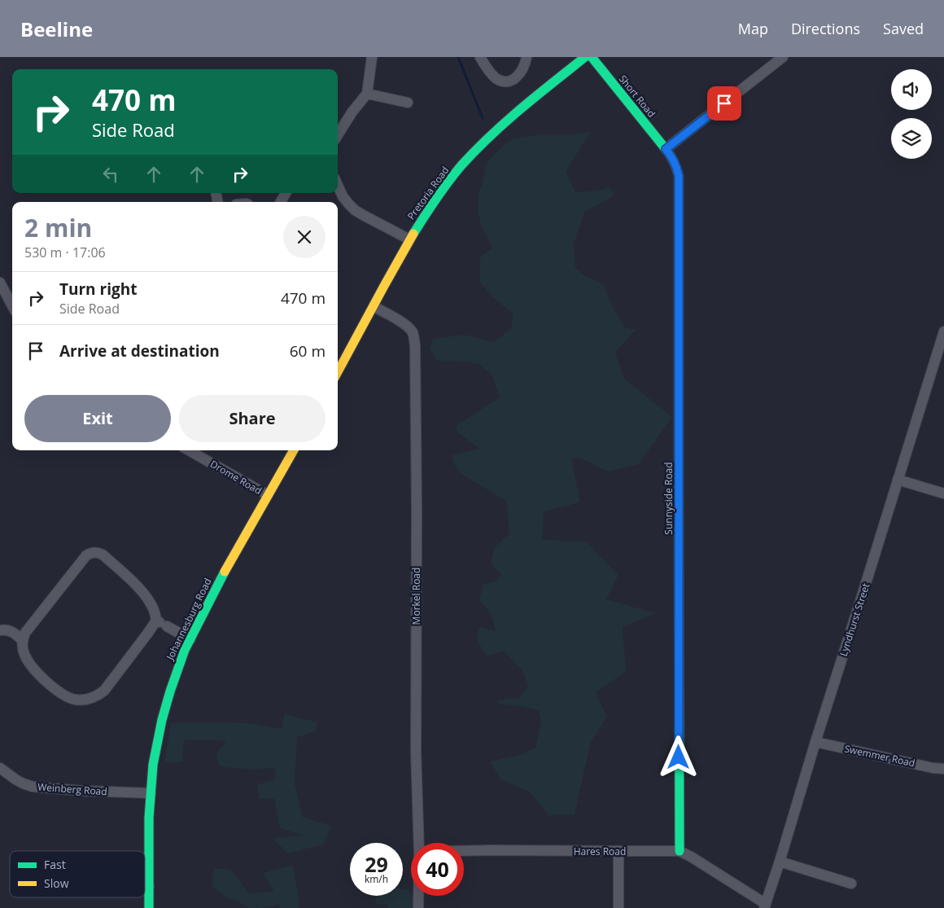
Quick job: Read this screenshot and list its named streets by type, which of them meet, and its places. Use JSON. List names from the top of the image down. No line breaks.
{"streets":{"main road":["Short Road","Pretoria Road","Sunnyside Road","Johannesburg Road"],"street":["Drome Road","Morkel Road","Lyndhurst Street","Swemmer Road","Weinberg Road","Hares Road"]},"crossings":[["Short Road","Sunnyside Road"],["Pretoria Road","Morkel Road"],["Drome Road","Johannesburg Road"],["Sunnyside Road","Hares Road"],["Johannesburg Road","Weinberg Road"],["Lyndhurst Street","Swemmer Road"],["Lyndhurst Street","Hares Road"]],"legend":["Fast","Slow"],"page":{"header":"Beeline","nav":["Map","Directions","Saved"],"turn":["470 m","Side Road"],"heading":["2 min","530 m · 17:06"],"list":[{"name":"Turn right","note":"Side Road","value":"470 m"},{"name":"Arrive at destination","value":"60 m"}],"buttons":["Exit","Share"],"speed":"29 km/h","limit":"40"}}
